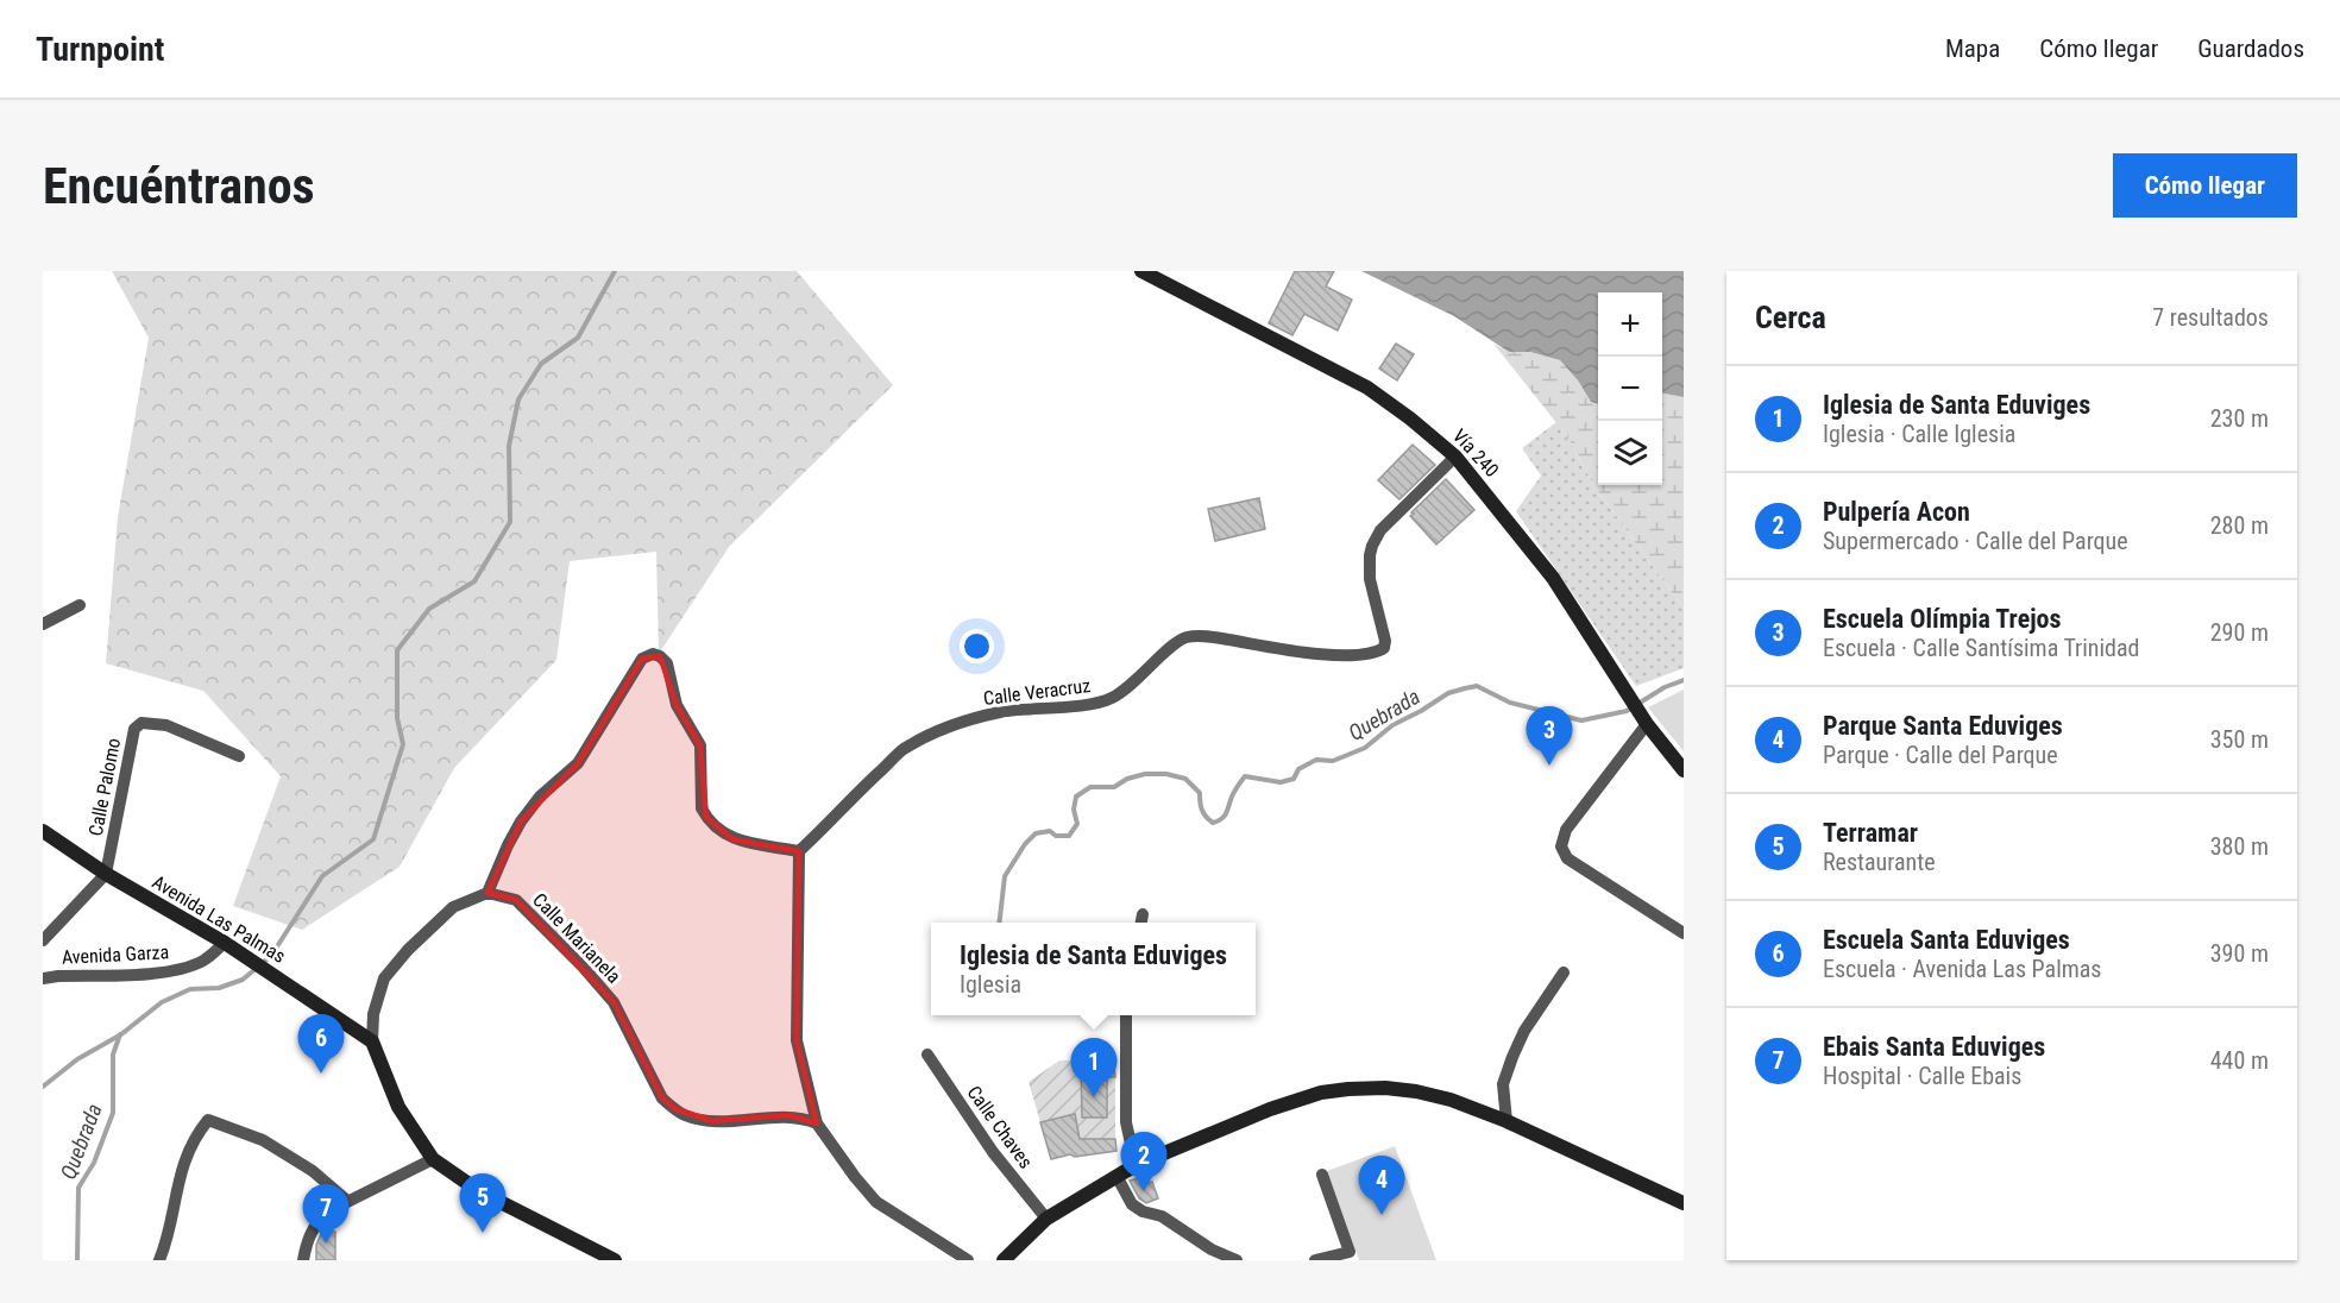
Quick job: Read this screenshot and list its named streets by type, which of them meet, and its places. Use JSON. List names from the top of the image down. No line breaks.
{"streets":{"street":["Vía 240","Calle Veracruz","Calle Palomo","Avenida Las Palmas","Calle Marianela","Avenida Garza","Calle Chaves"]},"crossings":[["Vía 240","Calle Veracruz"],["Calle Palomo","Avenida Las Palmas"],["Avenida Las Palmas","Avenida Garza"]],"water":["Quebrada"],"page":{"header":"Turnpoint","nav":["Mapa","Cómo llegar","Guardados"],"buttons":"Cómo llegar","title":"Encuéntranos","heading":["Cerca","7 resultados"],"map_buttons":["+","−"],"list":[{"mark":"1","name":"Iglesia de Santa Eduviges","note":"Iglesia · Calle Iglesia","value":"230 m"},{"mark":"2","name":"Pulpería Acon","note":"Supermercado · Calle del Parque","value":"280 m"},{"mark":"3","name":"Escuela Olímpia Trejos","note":"Escuela · Calle Santísima Trinidad","value":"290 m"},{"mark":"4","name":"Parque Santa Eduviges","note":"Parque · Calle del Parque","value":"350 m"},{"mark":"5","name":"Terramar","note":"Restaurante","value":"380 m"},{"mark":"6","name":"Escuela Santa Eduviges","note":"Escuela · Avenida Las Palmas","value":"390 m"},{"mark":"7","name":"Ebais Santa Eduviges","note":"Hospital · Calle Ebais","value":"440 m"}],"pins":["3","6","1","2","4","5","7"],"popup":["Iglesia de Santa Eduviges","Iglesia"]}}
